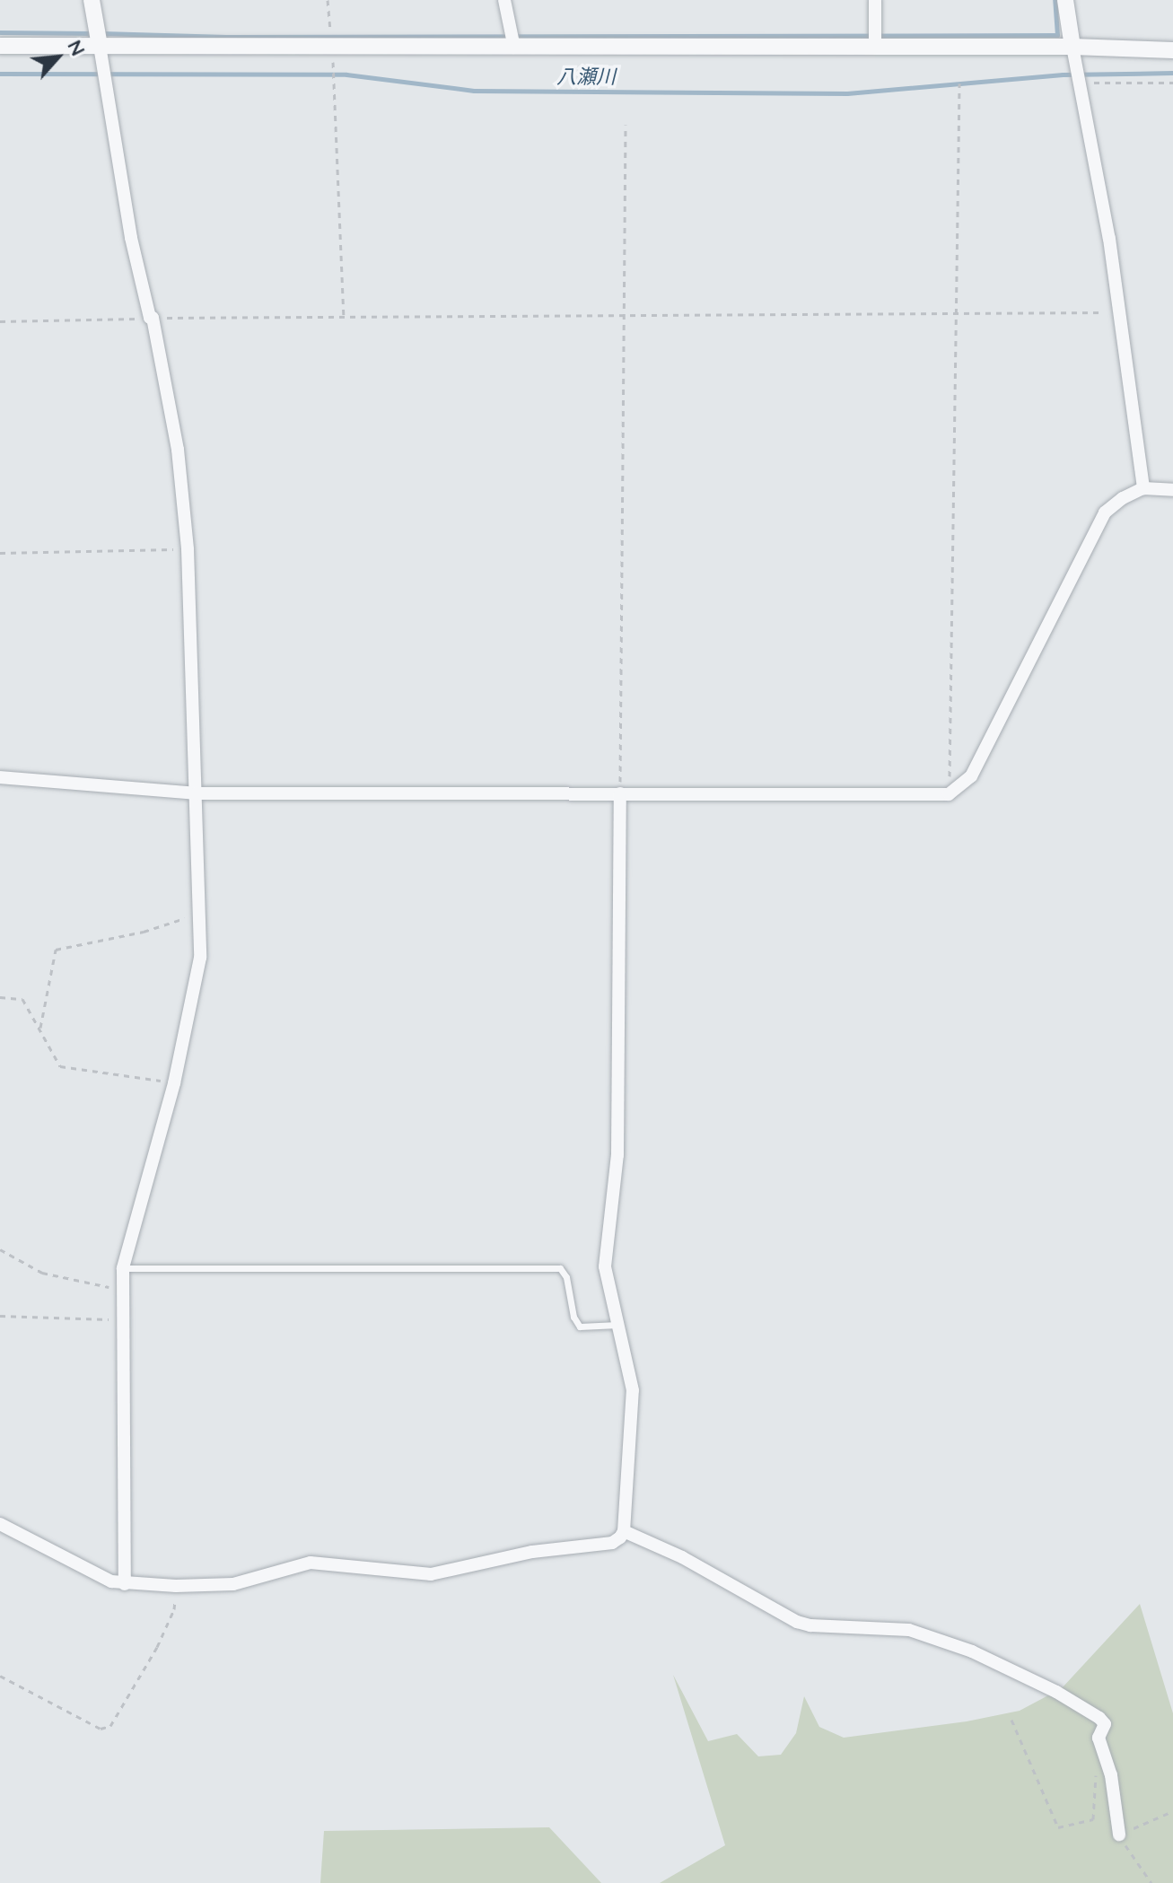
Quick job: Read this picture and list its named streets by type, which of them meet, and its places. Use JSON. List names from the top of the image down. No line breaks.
{"water":["八瀬川"],"north":"top right"}
